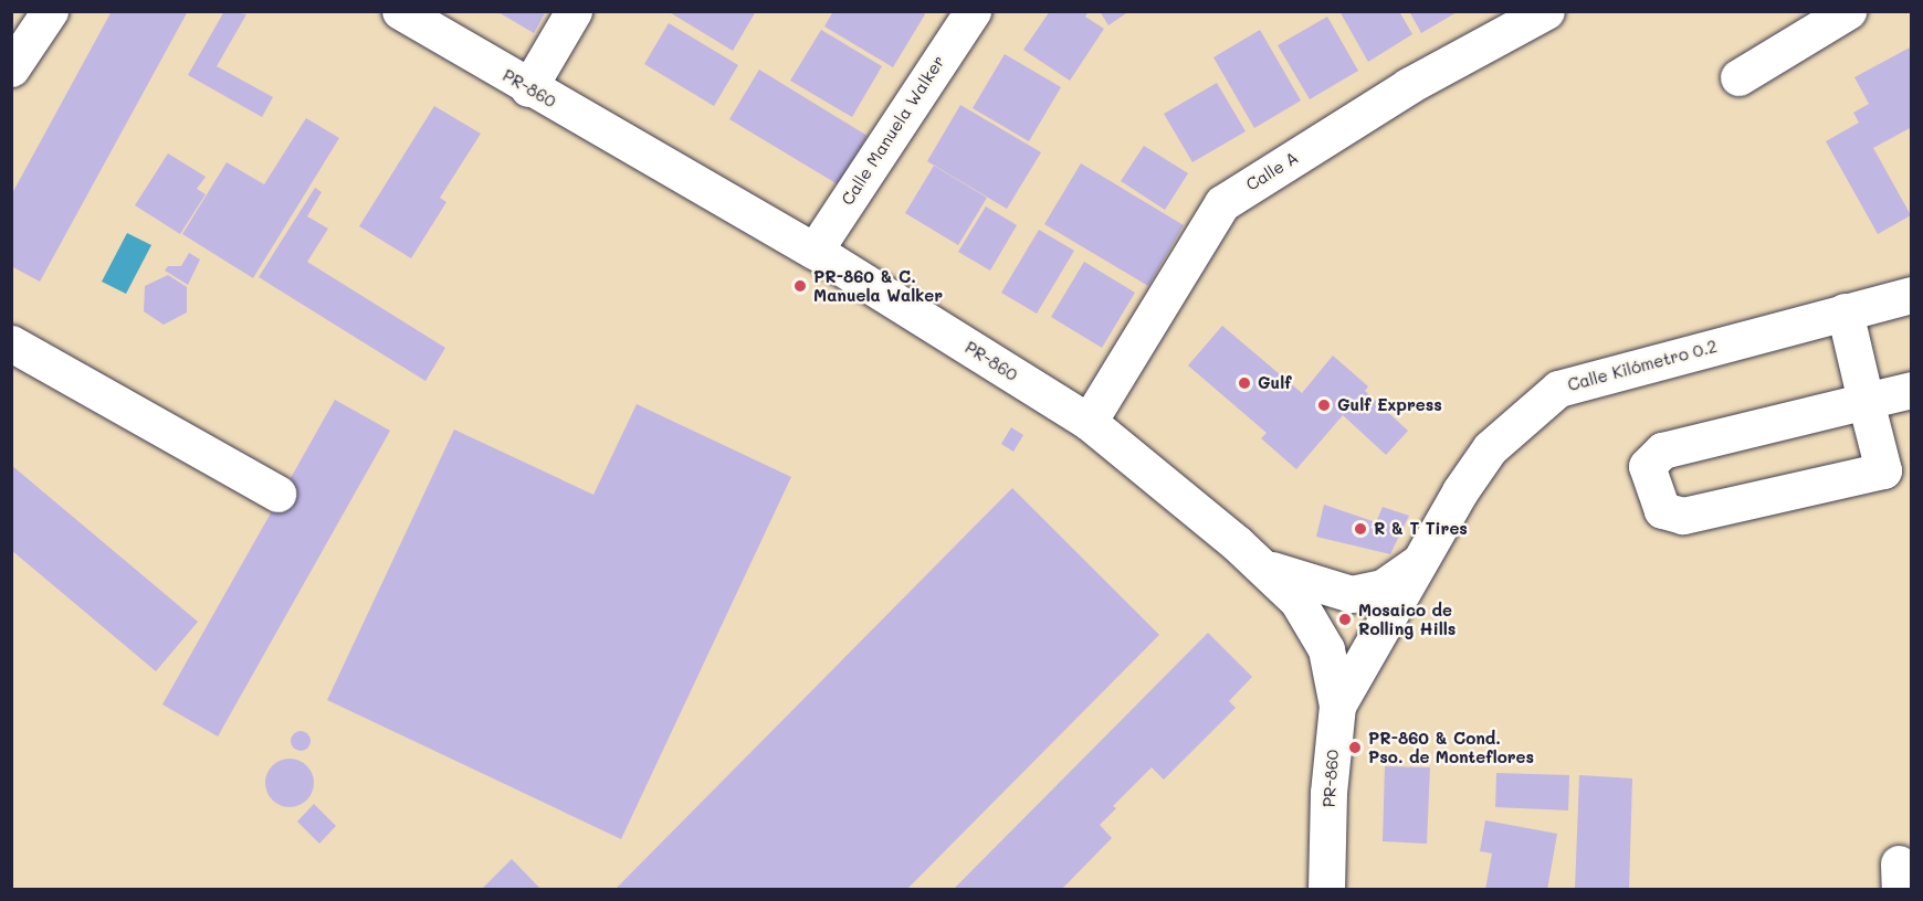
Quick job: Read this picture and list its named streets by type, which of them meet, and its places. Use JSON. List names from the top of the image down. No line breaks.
{"streets":{"street":["PR-860","Calle Manuela Walker","Calle A","Calle Kilómetro 0.2"]},"crossings":[["PR-860","Calle Manuela Walker"],["PR-860","Calle A"],["PR-860","Calle Kilómetro 0.2"]],"places":["PR-860 & C. Manuela Walker","Gulf","Gulf Express","R & T Tires","Mosaico de Rolling Hills","PR-860 & Cond. Pso. de Monteflores"]}
